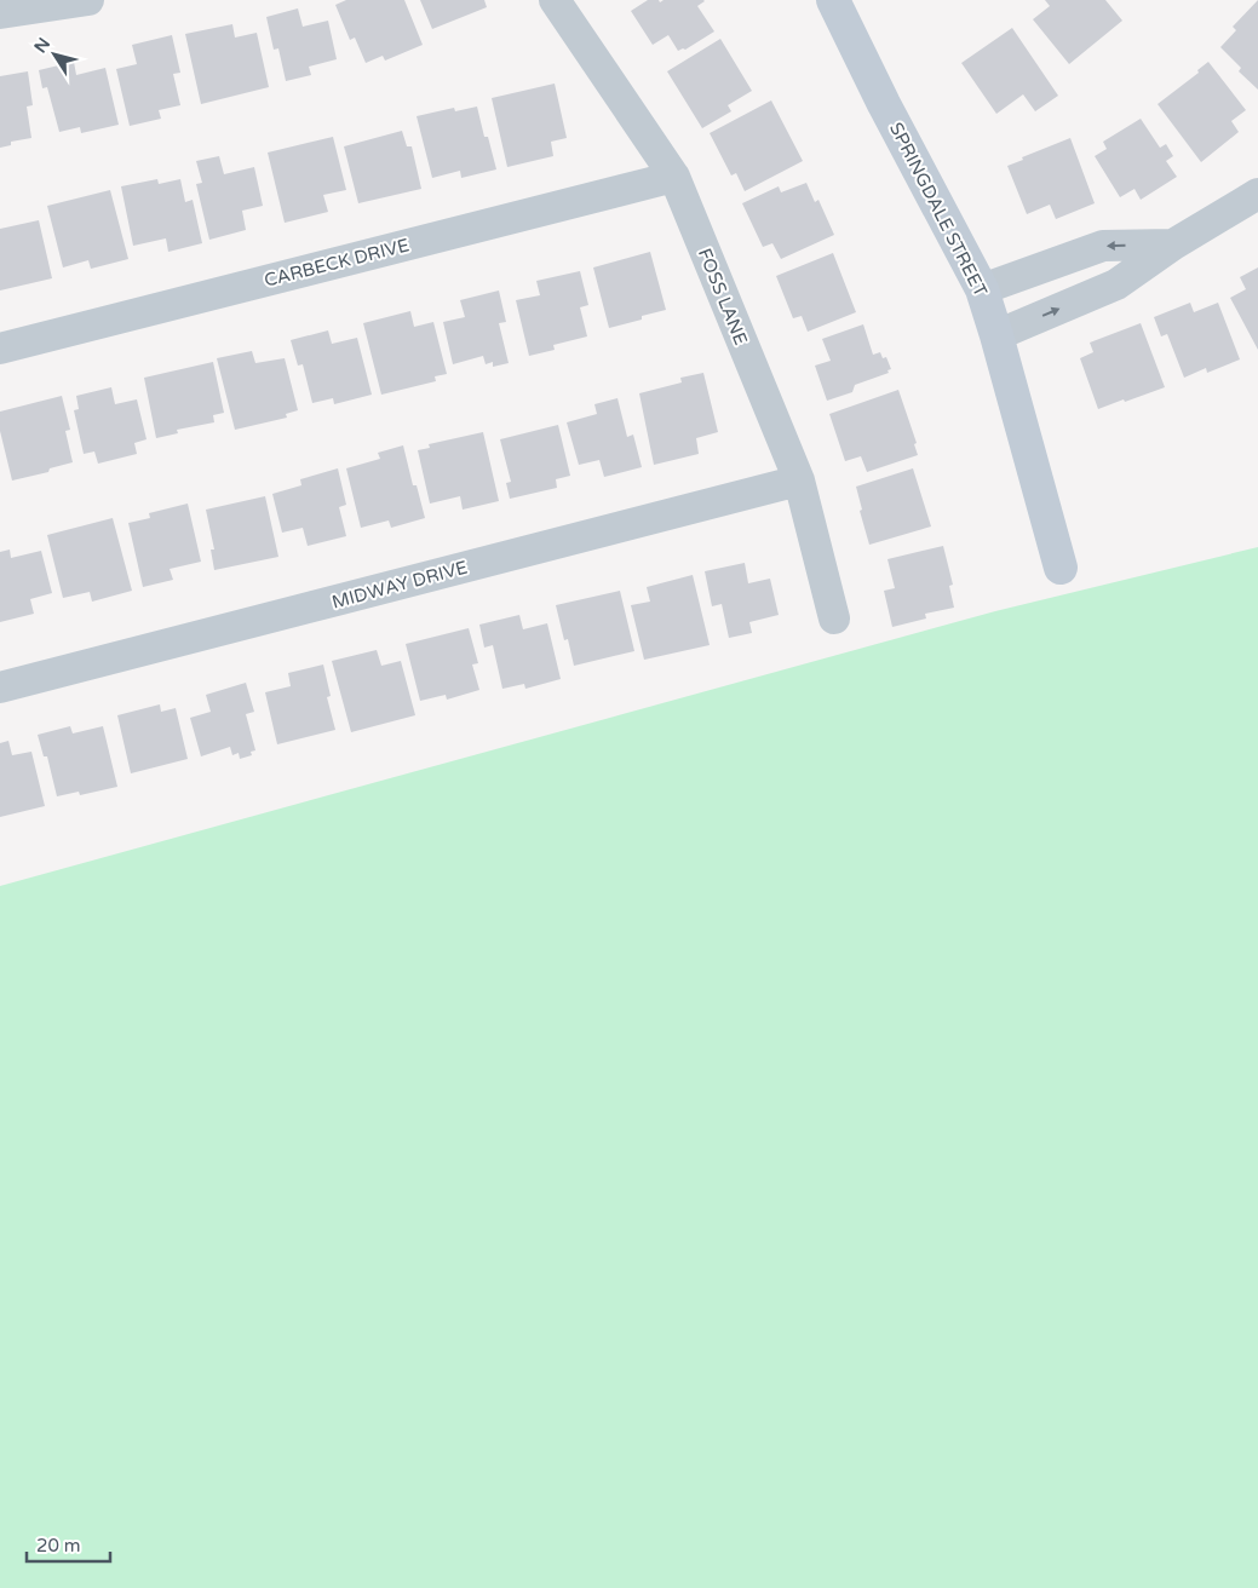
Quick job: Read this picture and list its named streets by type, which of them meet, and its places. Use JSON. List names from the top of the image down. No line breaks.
{"streets":{"street":["SPRINGDALE STREET","CARBECK DRIVE","FOSS LANE","MIDWAY DRIVE"]},"crossings":[["CARBECK DRIVE","FOSS LANE"],["FOSS LANE","MIDWAY DRIVE"]],"scale_bar":"20 m","north":"top left"}
